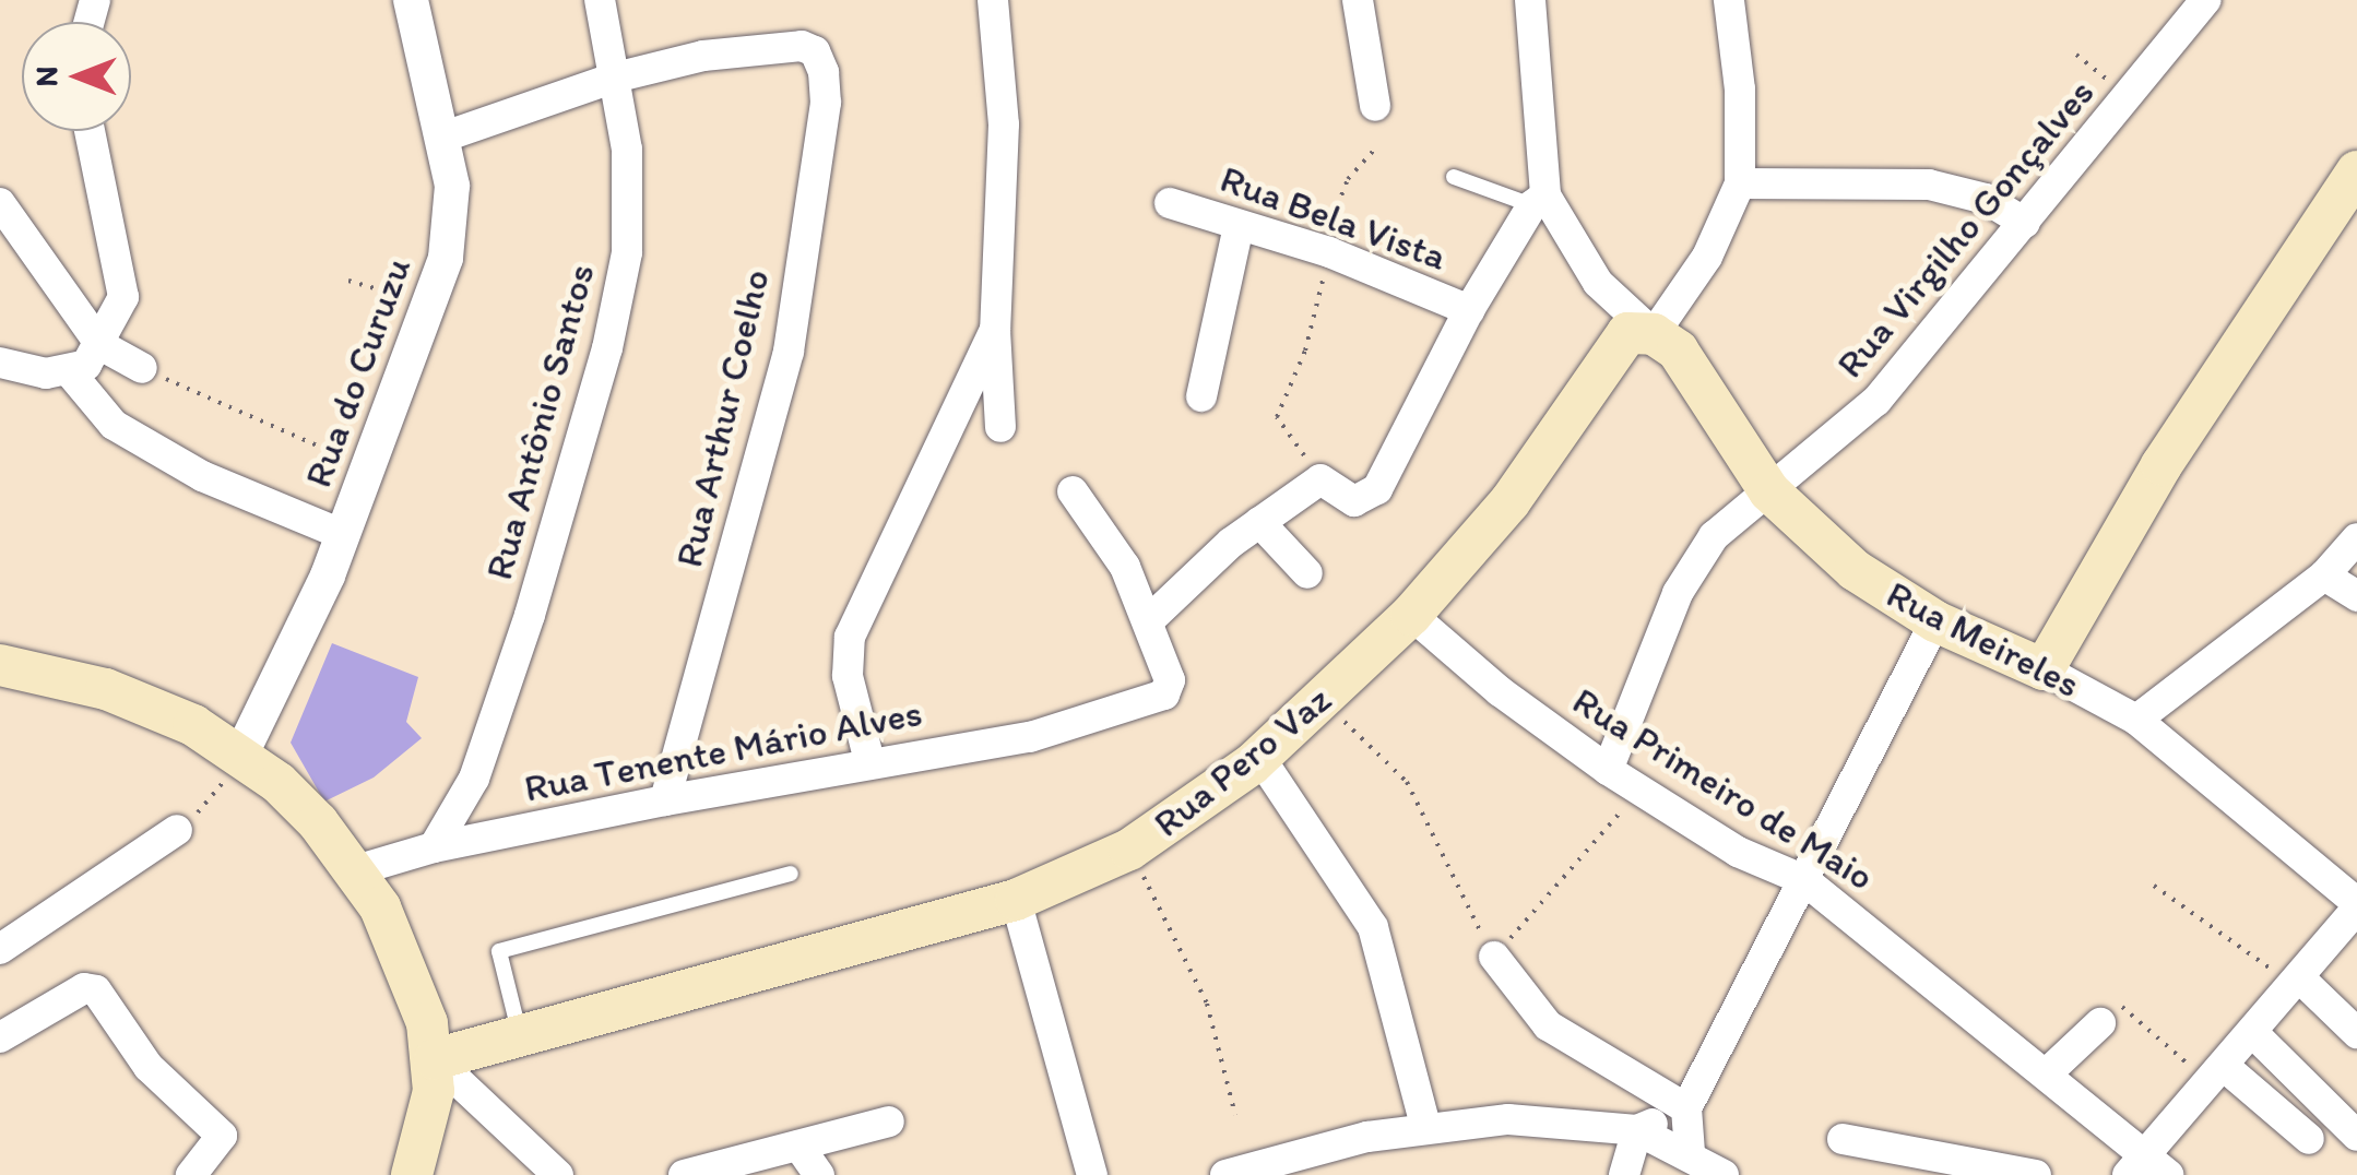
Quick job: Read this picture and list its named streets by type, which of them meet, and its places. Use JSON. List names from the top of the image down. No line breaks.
{"streets":{"main road":["Rua Meireles","Rua Pero Vaz"],"street":["Rua Bela Vista","Rua Virgilho Gonçalves","Rua do Curuzu","Rua Arthur Coelho","Rua Antônio Santos","Rua Tenente Mário Alves","Rua Primeiro de Maio"]},"crossings":[["Rua Virgilho Gonçalves","Rua Meireles"],["Rua Virgilho Gonçalves","Rua Primeiro de Maio"],["Rua Arthur Coelho","Rua Antônio Santos"],["Rua Arthur Coelho","Rua Tenente Mário Alves"],["Rua Antônio Santos","Rua Tenente Mário Alves"],["Rua Meireles","Rua Pero Vaz"],["Rua Pero Vaz","Rua Primeiro de Maio"]],"north":"left"}
